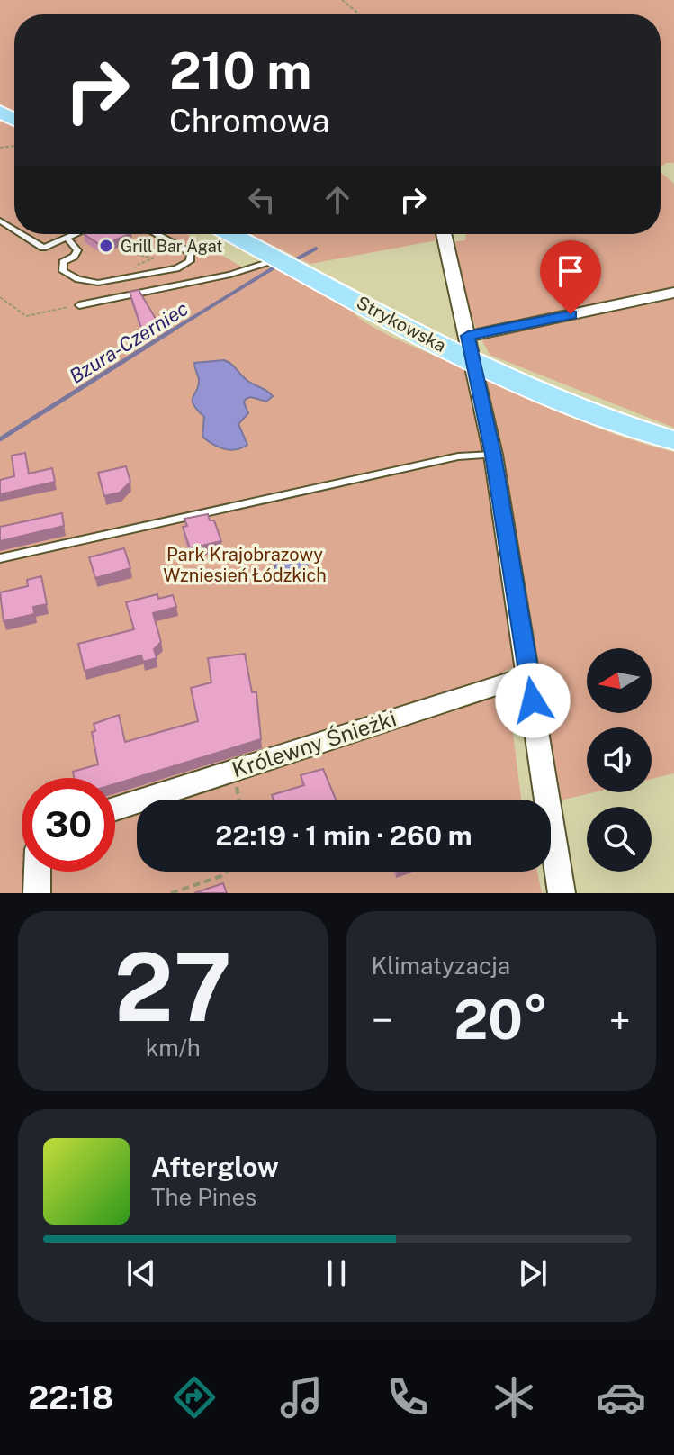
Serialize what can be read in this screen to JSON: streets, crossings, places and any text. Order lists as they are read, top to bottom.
{
  "streets": {
    "main road": ["Strykowska"],
    "street": ["Królewny Śnieżki"]
  },
  "water": ["Bzura-Czerniec"],
  "parks": ["Park Krajobrazowy Wzniesień Łódzkich"],
  "places": ["Grill Bar Agat"],
  "north": "left",
  "page": {
    "turn": ["210 m", "Chromowa"],
    "limit": "30",
    "trip": "22:19 · 1 min · 260 m",
    "tile": [
      ["27", "km/h"],
      "Klimatyzacja"
    ],
    "heat": ["−", "20°", "+"],
    "song": ["Afterglow", "The Pines"],
    "tabs": "22:18"
  }
}
